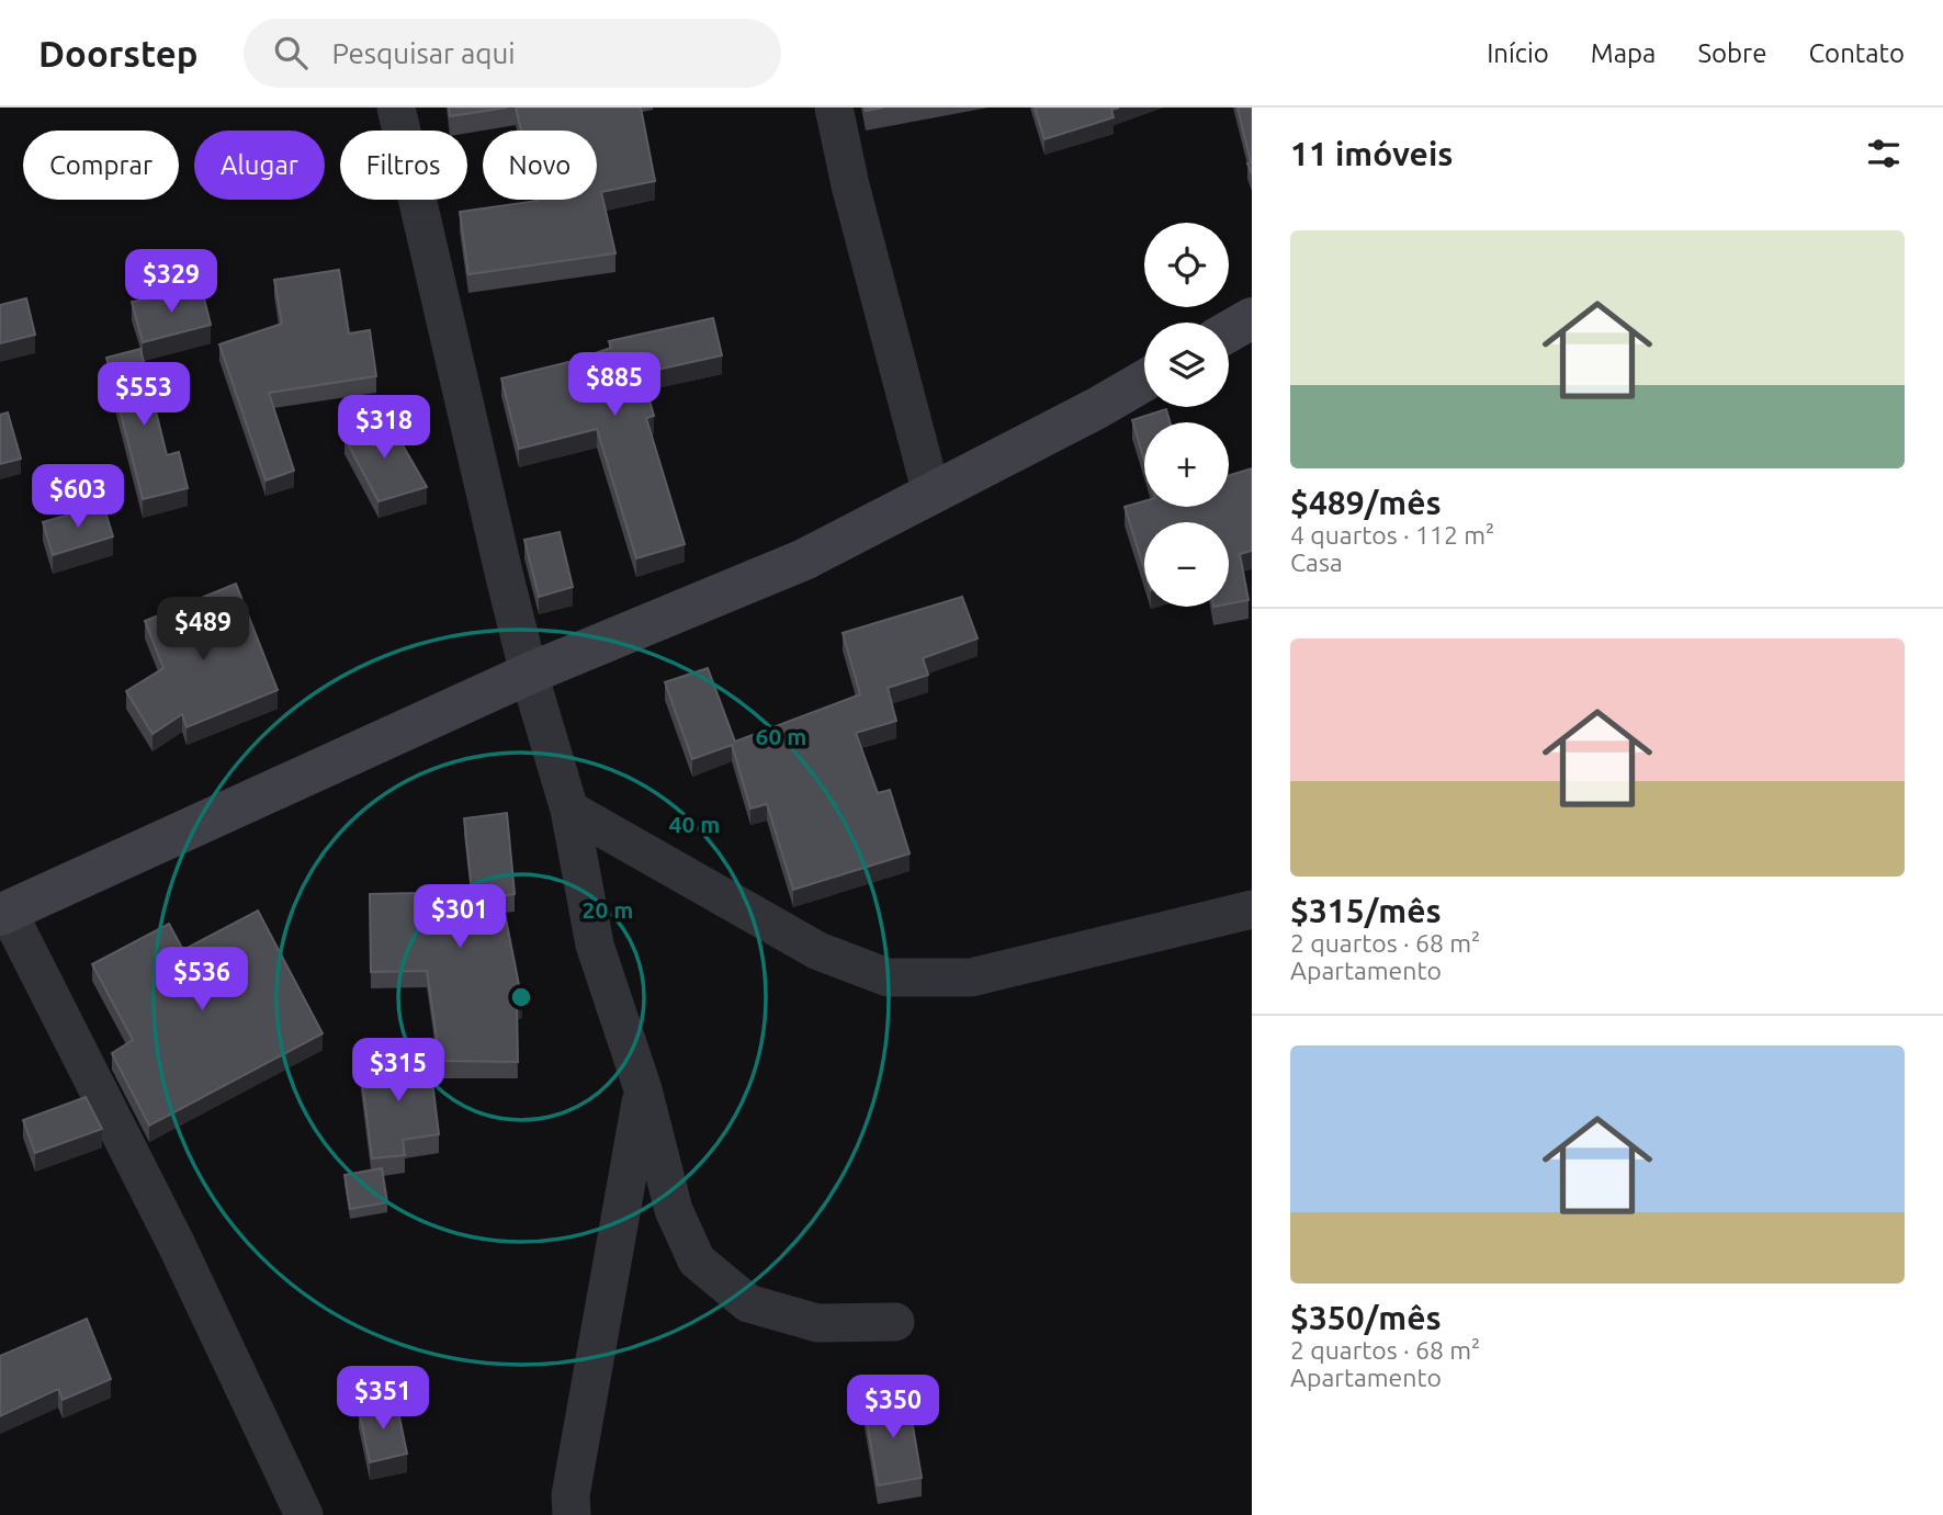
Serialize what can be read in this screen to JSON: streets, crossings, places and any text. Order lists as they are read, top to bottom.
{
  "page": {
    "header": "Doorstep",
    "search": "Pesquisar aqui",
    "nav": [
      "Início",
      "Mapa",
      "Sobre",
      "Contato"
    ],
    "heading": "11 imóveis",
    "chip": [
      "Comprar",
      "Alugar",
      "Filtros",
      "Novo"
    ],
    "list": [
      {
        "name": "$489/mês",
        "note": "4 quartos · 112 m² · Casa"
      },
      {
        "name": "$315/mês",
        "note": "2 quartos · 68 m² · Apartamento"
      },
      {
        "name": "$350/mês",
        "note": "2 quartos · 68 m² · Apartamento"
      }
    ],
    "map_buttons": ["+", "−"],
    "price": [
      "$329",
      "$885",
      "$553",
      "$318",
      "$603",
      "$489",
      "$301",
      "$536",
      "$315",
      "$351",
      "$350"
    ]
  },
  "rings": ["60 m", "40 m", "20 m"]
}
